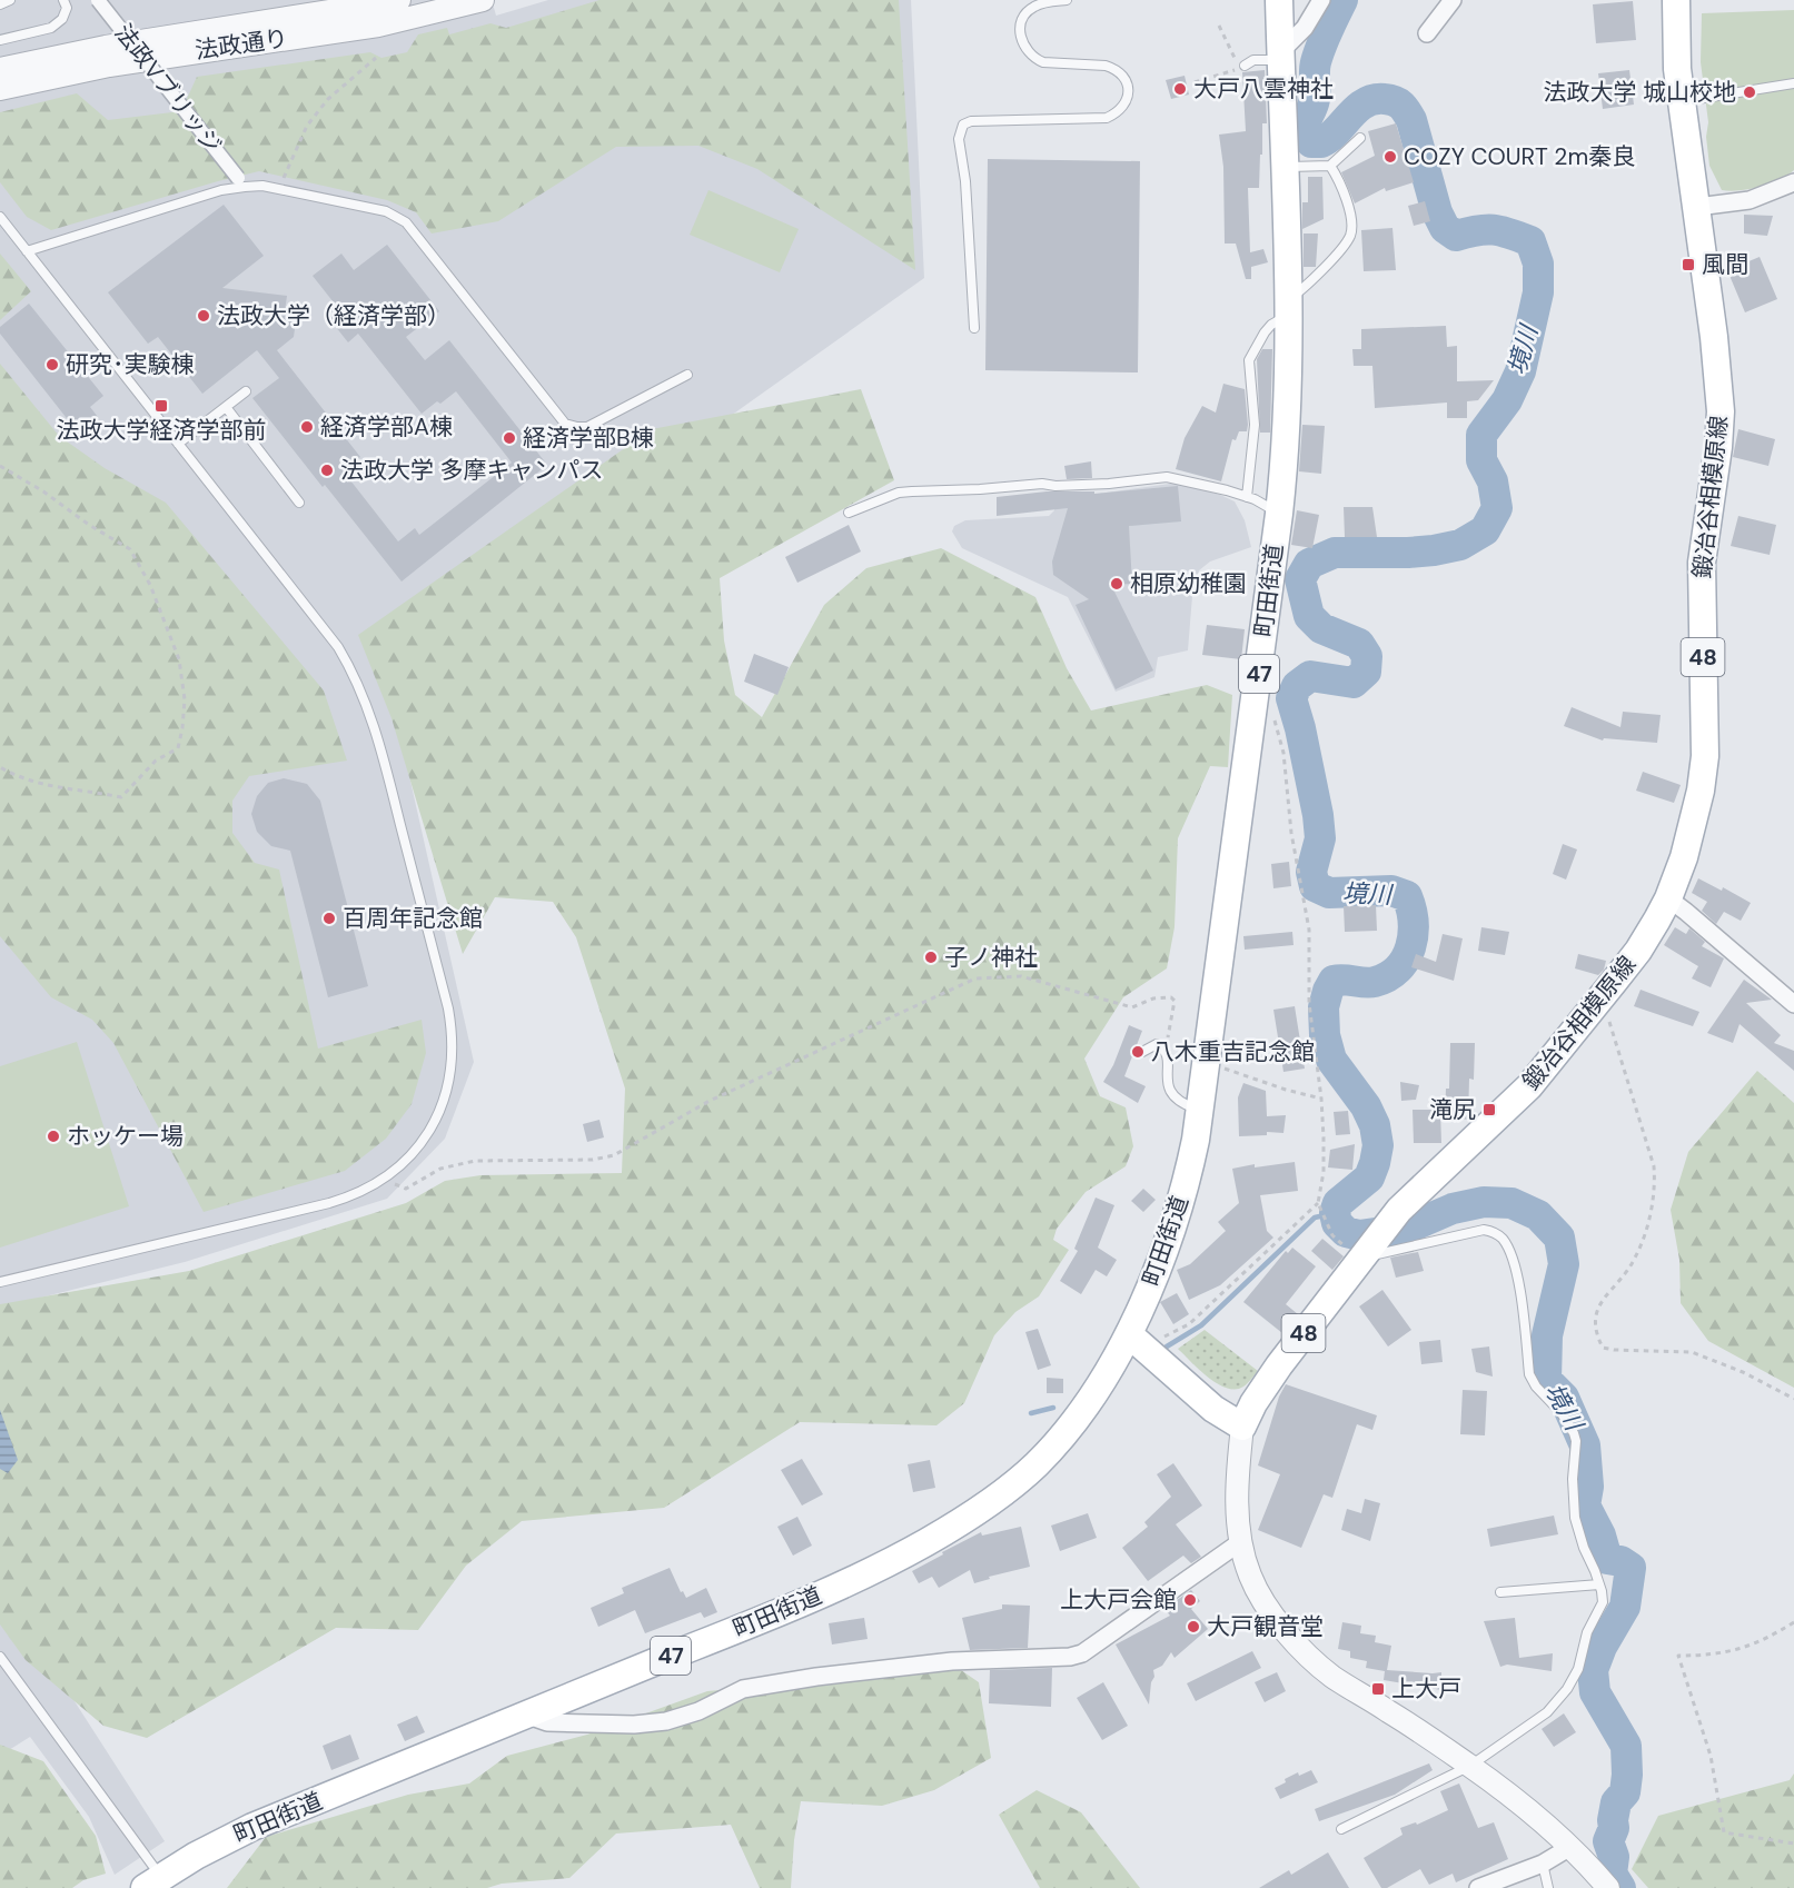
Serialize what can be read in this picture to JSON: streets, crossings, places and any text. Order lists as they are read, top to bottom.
{
  "streets": {
    "main road": [
      "鍛冶谷相模原線",
      "町田街道",
      "48",
      "47"
    ],
    "street": ["法政通り", "法政Vブリッジ"]
  },
  "crossings": [
    ["鍛冶谷相模原線", "48"]
  ],
  "water": ["境川"],
  "places": {
    "other": [
      "大戸八雲神社",
      "法政大学 城山校地",
      "COZY COURT 2m秦良",
      "法政大学（経済学部）",
      "研究･実験棟",
      "経済学部A棟",
      "経済学部B棟",
      "法政大学 多摩キャンパス",
      "相原幼稚園",
      "百周年記念館",
      "子ノ神社",
      "八木重吉記念館",
      "ホッケー場",
      "上大戸会館",
      "大戸観音堂"
    ],
    "transit": [
      "風間",
      "法政大学経済学部前",
      "滝尻",
      "上大戸"
    ]
  }
}
